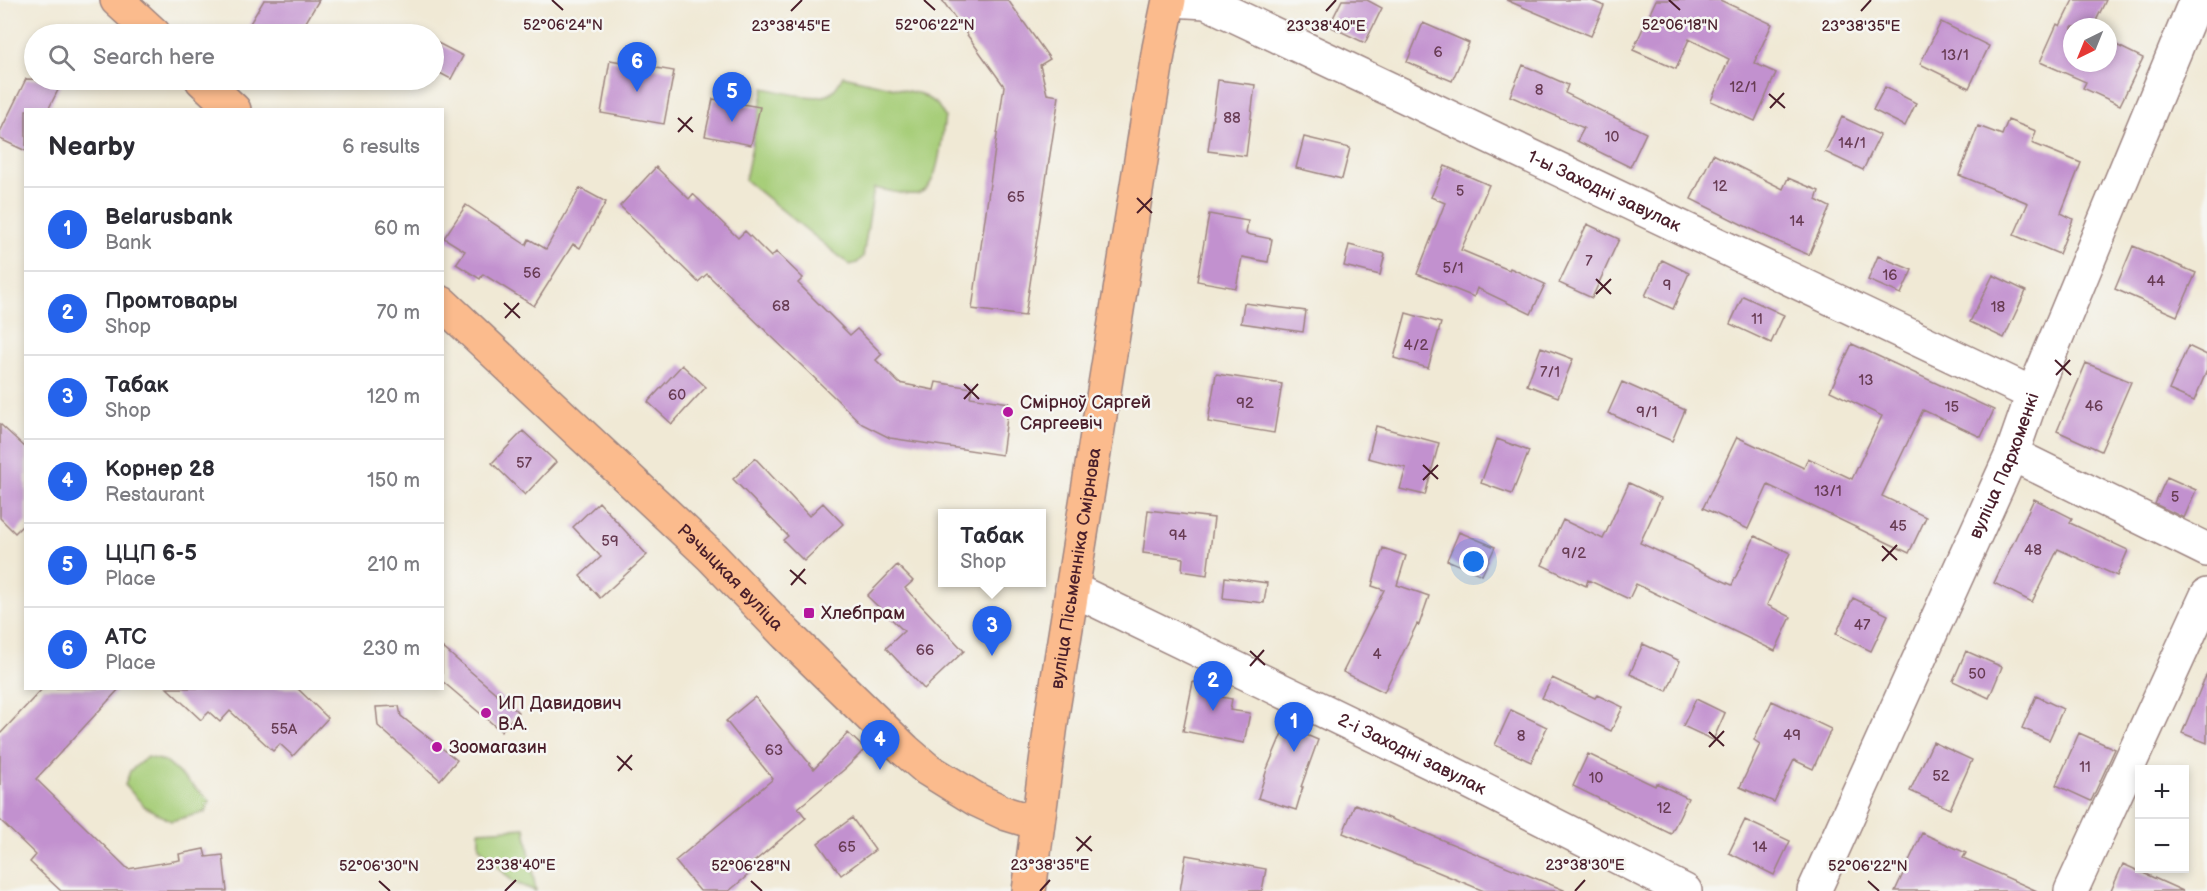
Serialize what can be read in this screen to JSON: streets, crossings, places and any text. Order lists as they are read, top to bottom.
{
  "streets": {
    "main road": ["вуліца Пісьменніка Смірнова", "Рэчыцкая вуліца"],
    "street": ["1-ы Заходні завулак", "вуліца Пархоменкі", "2-і Заходні завулак"]
  },
  "crossings": [
    ["1-ы Заходні завулак", "вуліца Пархоменкі"],
    ["1-ы Заходні завулак", "вуліца Пісьменніка Смірнова"],
    ["вуліца Пісьменніка Смірнова", "Рэчыцкая вуліца"],
    ["вуліца Пісьменніка Смірнова", "2-і Заходні завулак"]
  ],
  "places": {
    "other": ["Смірноў Сяргей Сяргеевіч", "ИП Давидович В.А.", "Зоомагазин"],
    "transit": ["Хлебпрам"]
  },
  "house_numbers": [
    "6",
    "13/1",
    "12/1",
    "8",
    "88",
    "10",
    "14/1",
    "12",
    "5",
    "65",
    "14",
    "7",
    "5/1",
    "56",
    "16",
    "44",
    "9",
    "68",
    "18",
    "11",
    "4/2",
    "7/1",
    "13",
    "60",
    "92",
    "46",
    "15",
    "9/1",
    "57",
    "13/1",
    "5",
    "45",
    "94",
    "59",
    "48",
    "9/2",
    "47",
    "66",
    "4",
    "50",
    "55А",
    "49",
    "8",
    "63",
    "11",
    "52",
    "10",
    "12",
    "65",
    "14"
  ],
  "north": "bottom left",
  "page": {
    "search": "Search here",
    "pins": [
      "6",
      "5",
      "3",
      "2",
      "1",
      "4"
    ],
    "heading": ["Nearby", "6 results"],
    "list": [
      {
        "mark": "1",
        "name": "Belarusbank",
        "note": "Bank",
        "value": "60 m"
      },
      {
        "mark": "2",
        "name": "Промтовары",
        "note": "Shop",
        "value": "70 m"
      },
      {
        "mark": "3",
        "name": "Табак",
        "note": "Shop",
        "value": "120 m"
      },
      {
        "mark": "4",
        "name": "Корнер 28",
        "note": "Restaurant",
        "value": "150 m"
      },
      {
        "mark": "5",
        "name": "ЦЦП 6-5",
        "note": "Place",
        "value": "210 m"
      },
      {
        "mark": "6",
        "name": "АТС",
        "note": "Place",
        "value": "230 m"
      }
    ],
    "popup": ["Табак", "Shop"],
    "map_buttons": ["+", "−"]
  },
  "coordinates": [
    "52°06'24\"N",
    "52°06'22\"N",
    "52°06'18\"N",
    "23°38'45\"E",
    "23°38'40\"E",
    "23°38'35\"E",
    "23°38'30\"E",
    "52°06'30\"N",
    "52°06'28\"N"
  ]
}
